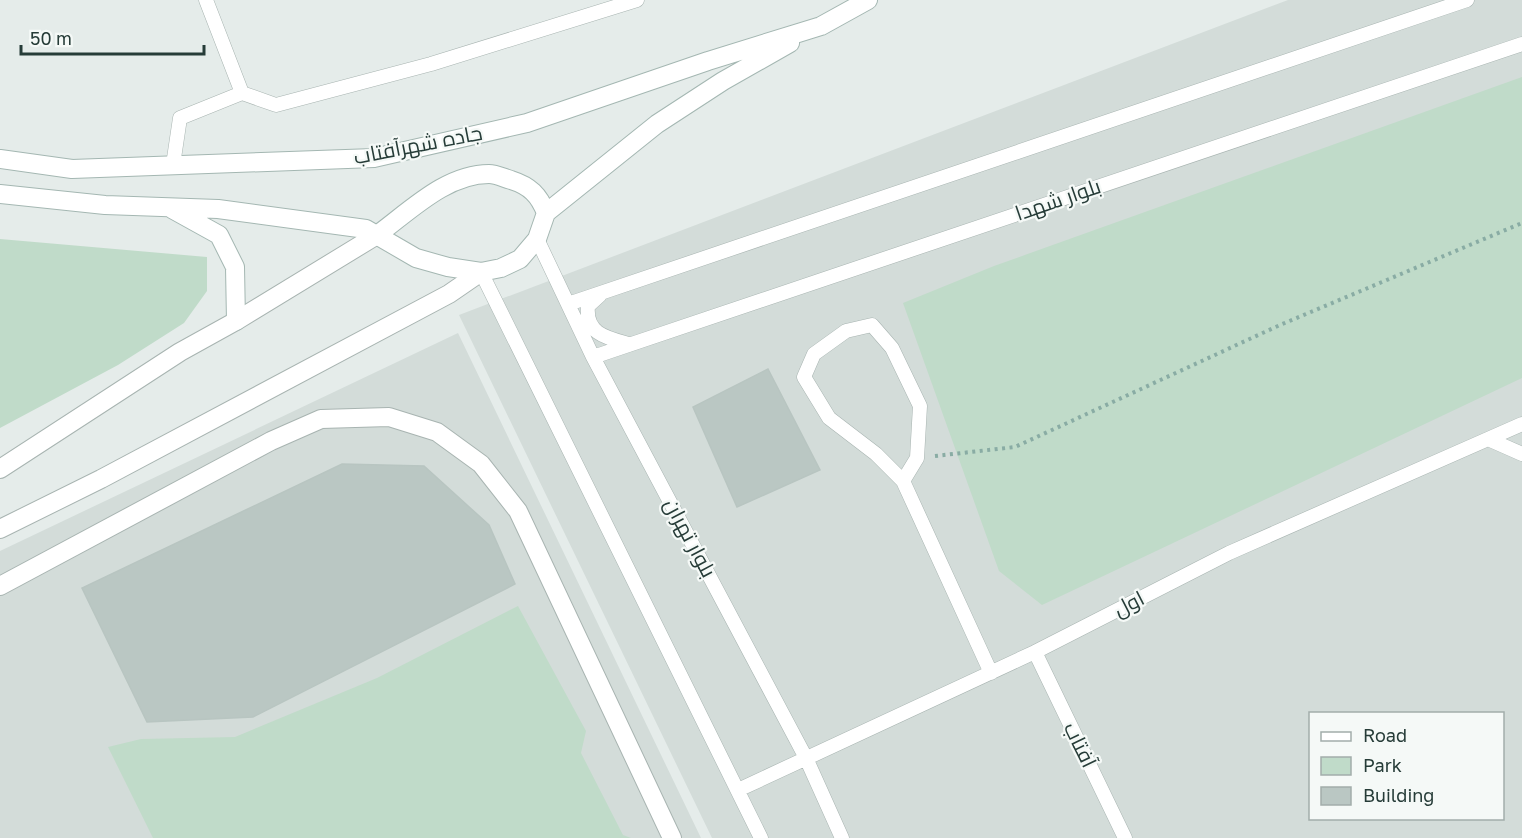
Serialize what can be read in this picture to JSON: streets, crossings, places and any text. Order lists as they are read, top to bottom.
{
  "streets": {
    "main road": ["جاده شهرآفتاب"],
    "lane": [
      "بلوار شهدا",
      "بلوار تهران",
      "اول",
      "آفتاب"
    ]
  },
  "crossings": [
    ["بلوار شهدا", "بلوار تهران"],
    ["بلوار تهران", "اول"],
    ["اول", "آفتاب"]
  ],
  "legend": ["Road", "Park", "Building"],
  "scale_bar": "50 m"
}
